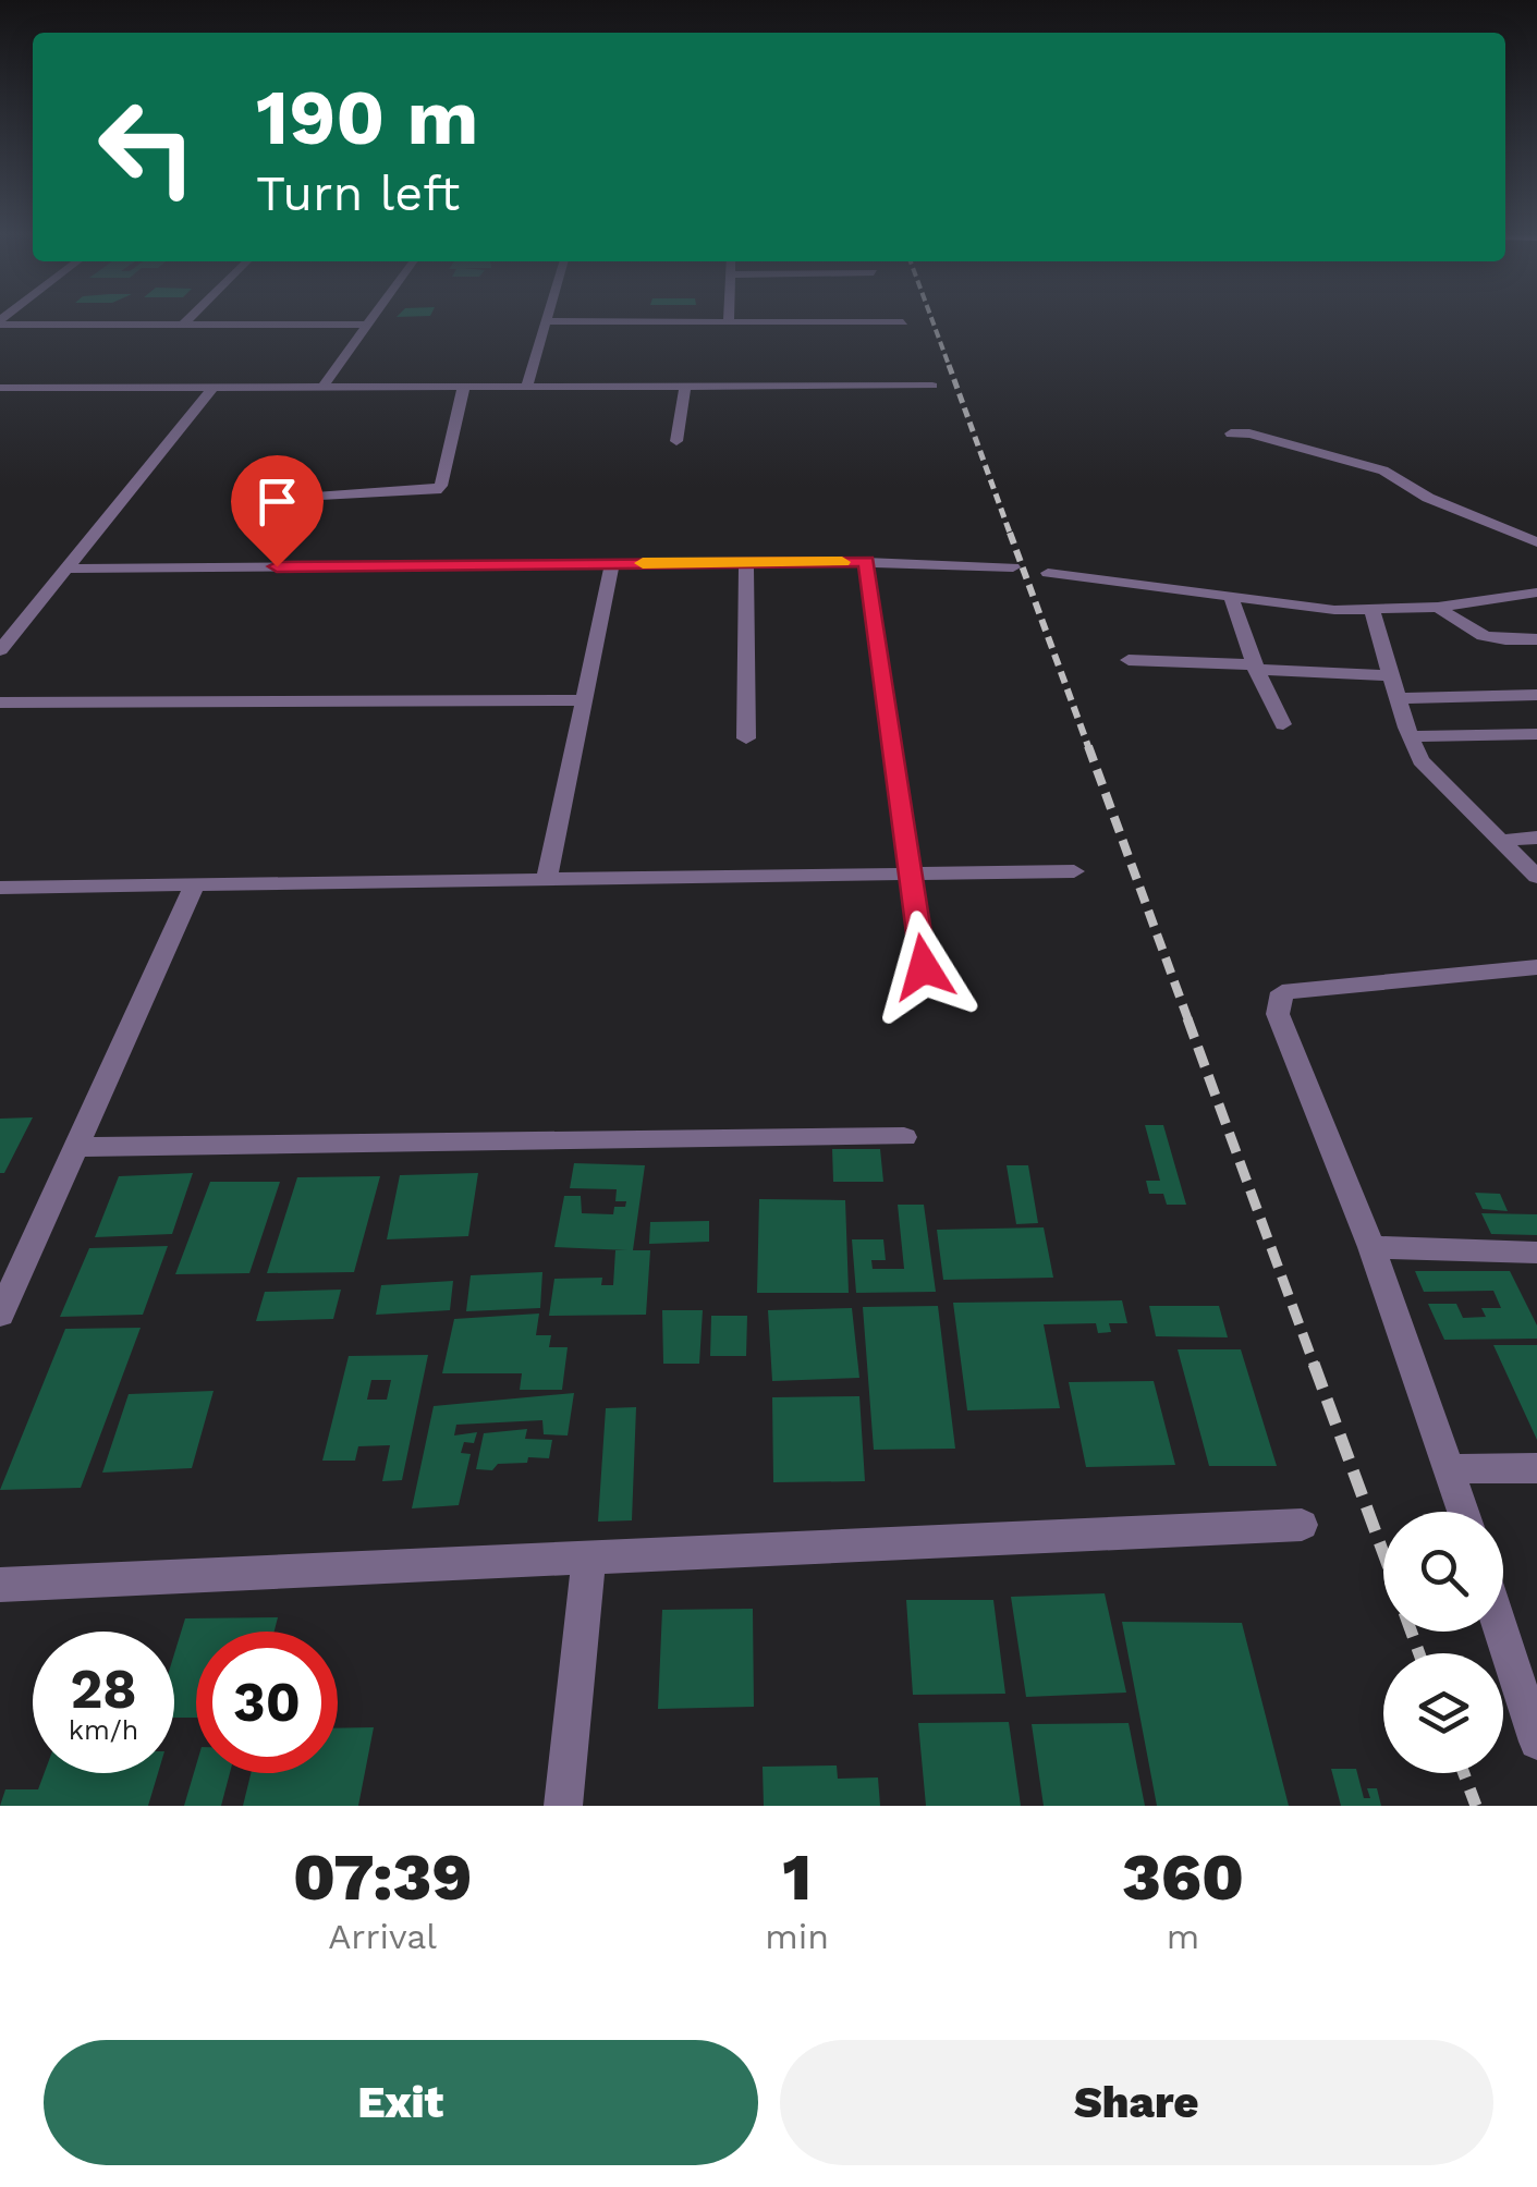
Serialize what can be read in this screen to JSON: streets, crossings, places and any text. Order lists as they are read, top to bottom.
{
  "page": {
    "turn": ["190 m", "Turn left"],
    "speed": "28 km/h",
    "limit": "30",
    "eta": [
      "07:39",
      "Arrival",
      "1",
      "min",
      "360",
      "m"
    ],
    "buttons": ["Exit", "Share"]
  }
}
